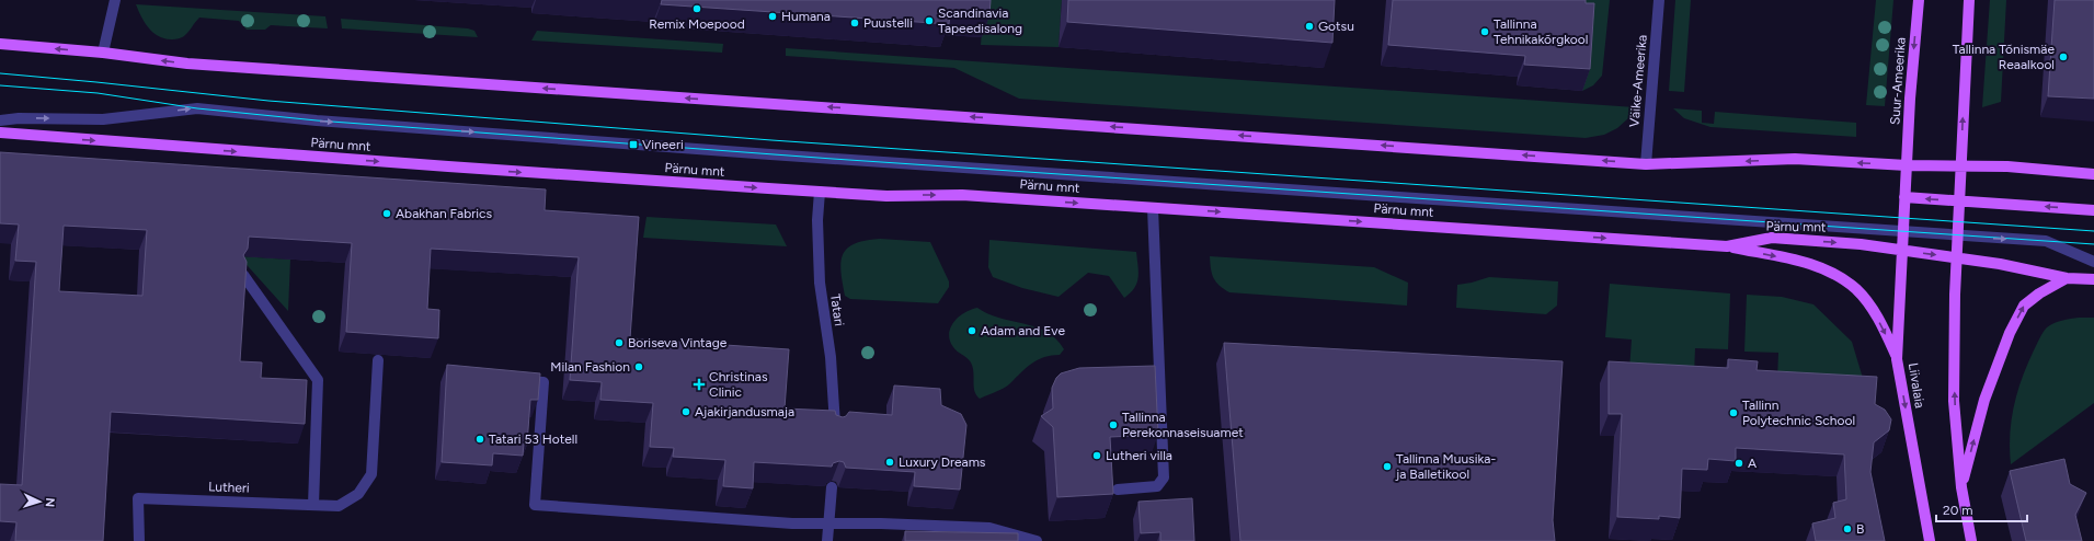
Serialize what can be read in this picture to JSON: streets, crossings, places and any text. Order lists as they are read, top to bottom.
{
  "streets": {
    "main road": ["Suur-Ameerika", "Pärnu mnt", "Liivalaia"],
    "street": ["Väike-Ameerika", "Tatari", "Lutheri"]
  },
  "crossings": [
    ["Suur-Ameerika", "Liivalaia"],
    ["Pärnu mnt", "Tatari"],
    ["Pärnu mnt", "Liivalaia"]
  ],
  "places": {
    "other": [
      "Remix Moepood",
      "Humana",
      "Scandinavia Tapeedisalong",
      "Puustelli",
      "Gotsu",
      "Tallinna Tehnikakõrgkool",
      "Tallinna Tõnismäe Reaalkool",
      "Abakhan Fabrics",
      "Adam and Eve",
      "Boriseva Vintage",
      "Milan Fashion",
      "Ajakirjandusmaja",
      "Tallinn Polytechnic School",
      "Tallinna Perekonnaseisuamet",
      "Tatari 53 Hotell",
      "Lutheri villa",
      "Luxury Dreams",
      "A",
      "Tallinna Muusika- ja Balletikool",
      "B"
    ],
    "transit": ["Vineeri"],
    "health": ["Christinas Clinic"]
  },
  "scale_bar": "20 m",
  "north": "right"
}
